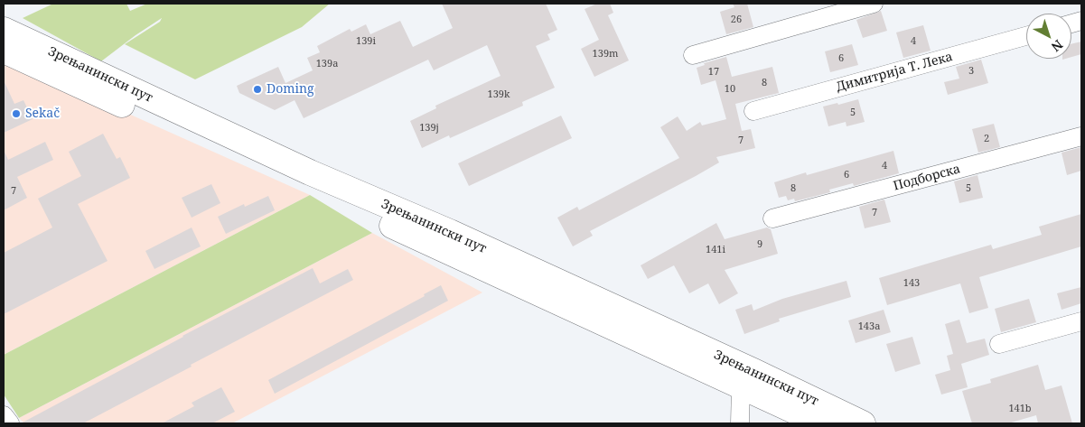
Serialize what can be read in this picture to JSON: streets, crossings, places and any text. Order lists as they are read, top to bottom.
{
  "streets": {
    "main road": ["Зрењанински пут"],
    "street": ["Димитрија Т. Лека", "Подборска"]
  },
  "places": ["Doming", "Sekač"],
  "house_numbers": [
    "26",
    "139i",
    "4",
    "139m",
    "6",
    "139a",
    "3",
    "17",
    "8",
    "10",
    "139k",
    "5",
    "139j",
    "2",
    "7",
    "4",
    "6",
    "8",
    "5",
    "7",
    "7",
    "9",
    "141i",
    "143",
    "143a",
    "141b"
  ],
  "north": "bottom right"
}
